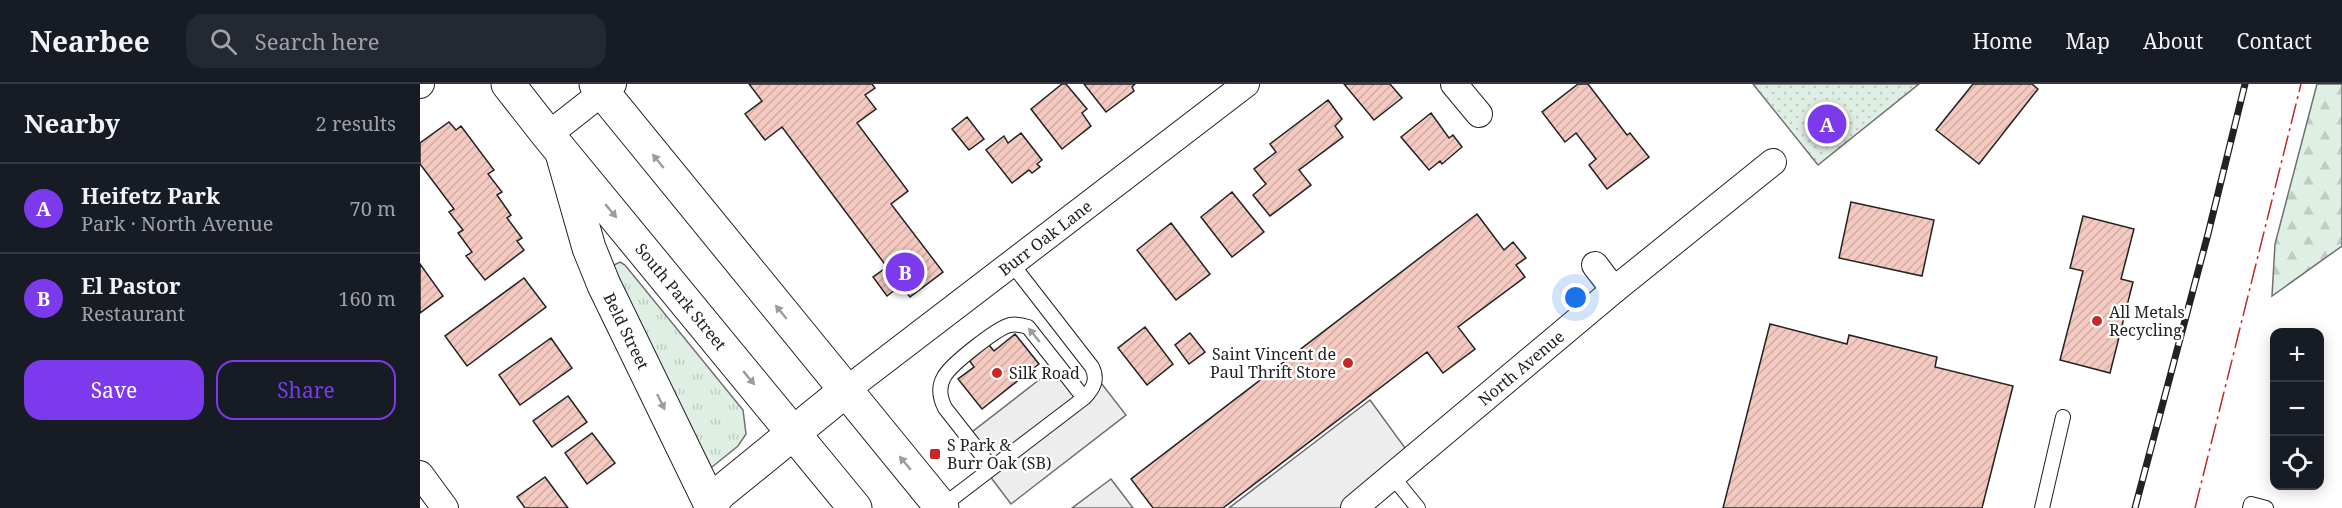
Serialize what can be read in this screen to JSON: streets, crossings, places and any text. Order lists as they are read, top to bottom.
{
  "streets": {
    "main road": ["South Park Street", "Beld Street"],
    "street": ["Burr Oak Lane", "North Avenue"]
  },
  "crossings": [
    ["Burr Oak Lane", "Beld Street"],
    ["South Park Street", "Beld Street"]
  ],
  "places": {
    "other": ["All Metals Recycling", "Saint Vincent de Paul Thrift Store", "Silk Road"],
    "transit": ["S Park & Burr Oak (SB)"]
  },
  "page": {
    "header": "Nearbee",
    "search": "Search here",
    "nav": [
      "Home",
      "Map",
      "About",
      "Contact"
    ],
    "heading": ["Nearby", "2 results"],
    "pins": ["A", "B"],
    "list": [
      {
        "mark": "A",
        "name": "Heifetz Park",
        "note": "Park · North Avenue",
        "value": "70 m"
      },
      {
        "mark": "B",
        "name": "El Pastor",
        "note": "Restaurant",
        "value": "160 m"
      }
    ],
    "map_buttons": ["+", "−"],
    "buttons": ["Save", "Share"]
  }
}
